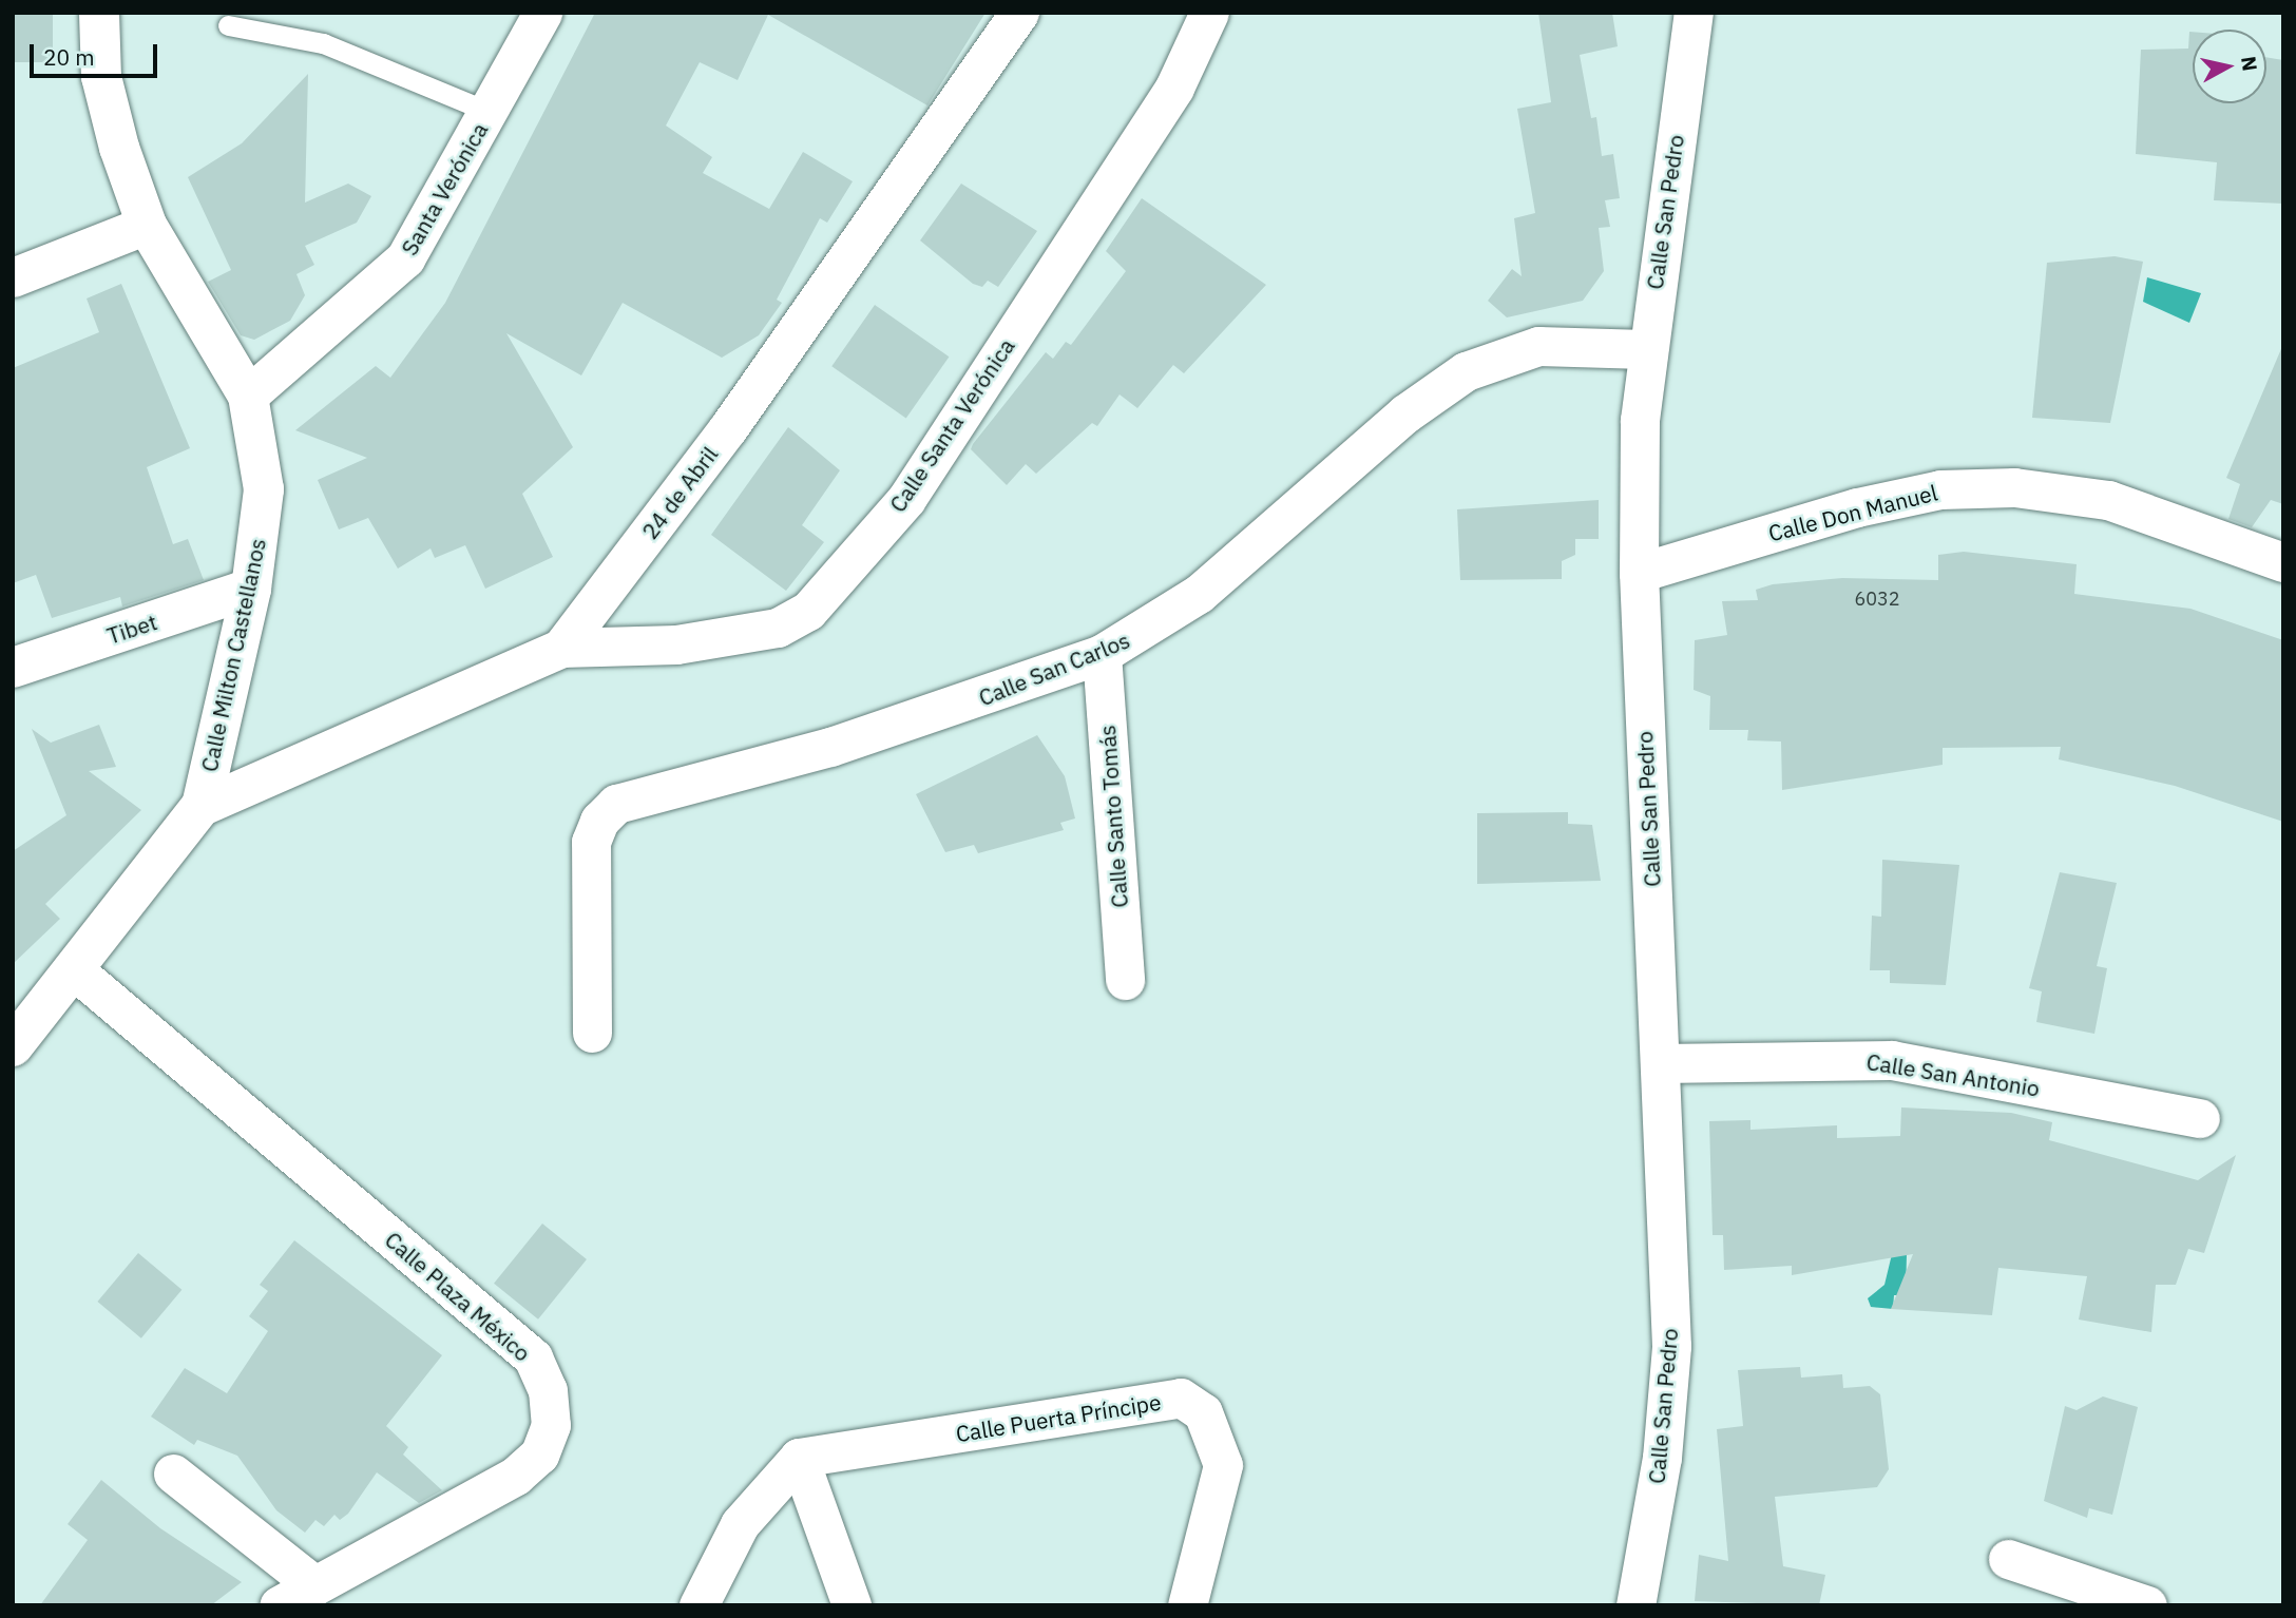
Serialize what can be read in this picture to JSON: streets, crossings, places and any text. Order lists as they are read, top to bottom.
{
  "streets": {
    "street": [
      "Santa Verónica",
      "Calle San Pedro",
      "Calle Santa Verónica",
      "24 de Abril",
      "Calle Don Manuel",
      "Tibet",
      "Calle Milton Castellanos",
      "Calle San Carlos",
      "Calle Santo Tomás",
      "Calle San Antonio",
      "Calle Plaza México",
      "Calle Puerta Príncipe"
    ]
  },
  "crossings": [
    ["Santa Verónica", "Calle Milton Castellanos"],
    ["Calle San Pedro", "Calle Don Manuel"],
    ["Calle San Pedro", "Calle San Carlos"],
    ["Calle San Pedro", "Calle San Antonio"],
    ["Calle Santa Verónica", "24 de Abril"],
    ["24 de Abril", "Calle Milton Castellanos"],
    ["Tibet", "Calle Milton Castellanos"],
    ["Calle Milton Castellanos", "Calle Plaza México"],
    ["Calle San Carlos", "Calle Santo Tomás"]
  ],
  "house_numbers": ["6032"],
  "scale_bar": "20 m",
  "north": "right"
}
